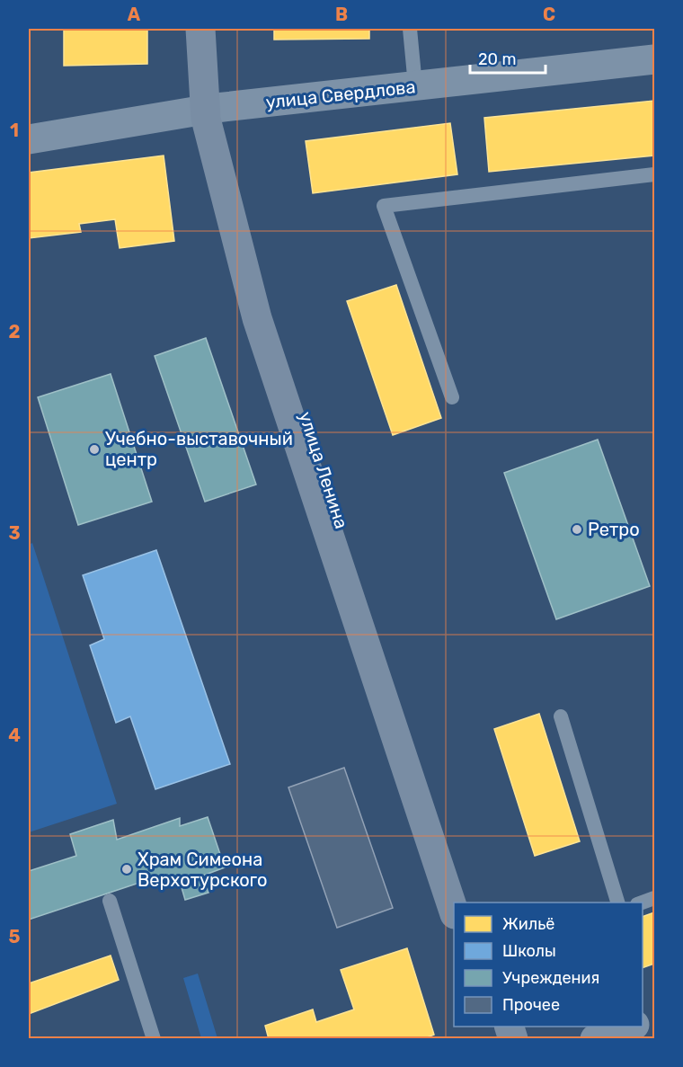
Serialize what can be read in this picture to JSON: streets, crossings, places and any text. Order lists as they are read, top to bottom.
{
  "streets": {
    "main road": ["улица Ленина"],
    "street": ["улица Свердлова"]
  },
  "crossings": [
    ["улица Свердлова", "улица Ленина"]
  ],
  "places": ["Учебно-выставочный центр", "Ретро", "Храм Симеона Верхотурского"],
  "legend": [
    "Жильё",
    "Школы",
    "Учреждения",
    "Прочее"
  ],
  "scale_bar": "20 m",
  "grid": {
    "columns": ["A", "B", "C"],
    "rows": [
      "1",
      "2",
      "3",
      "4",
      "5"
    ]
  }
}
